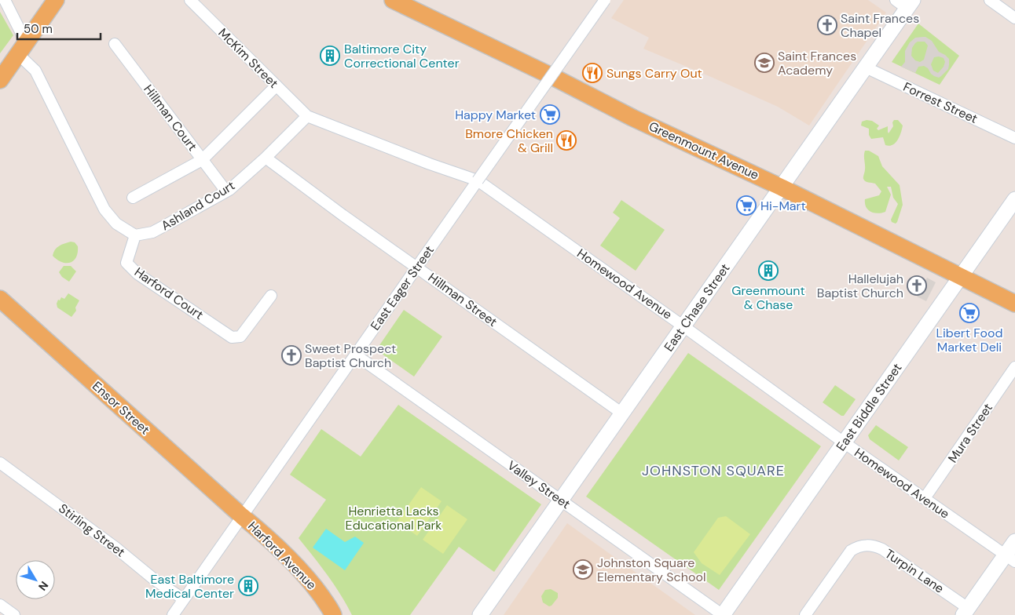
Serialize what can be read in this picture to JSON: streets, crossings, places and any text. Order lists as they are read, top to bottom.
{
  "streets": {
    "main road": ["Greenmount Avenue", "Ensor Street", "Harford Avenue"],
    "street": [
      "McKim Street",
      "Forrest Street",
      "Hillman Court",
      "Ashland Court",
      "Homewood Avenue",
      "East Eager Street",
      "Harford Court",
      "Hillman Street",
      "East Chase Street",
      "East Biddle Street",
      "Mura Street",
      "Valley Street",
      "Stirling Street",
      "Turpin Lane"
    ]
  },
  "crossings": [
    ["McKim Street", "Ashland Court"],
    ["McKim Street", "Homewood Avenue"],
    ["Forrest Street", "East Chase Street"],
    ["Hillman Court", "Ashland Court"],
    ["Greenmount Avenue", "East Eager Street"],
    ["Greenmount Avenue", "East Chase Street"],
    ["Greenmount Avenue", "East Biddle Street"],
    ["Ashland Court", "Homewood Avenue"],
    ["Ashland Court", "Harford Court"],
    ["Ashland Court", "Hillman Street"],
    ["Homewood Avenue", "East Eager Street"],
    ["Homewood Avenue", "East Chase Street"],
    ["Homewood Avenue", "East Biddle Street"],
    ["Homewood Avenue", "Mura Street"],
    ["East Eager Street", "Hillman Street"],
    ["East Eager Street", "Ensor Street"],
    ["East Eager Street", "Valley Street"],
    ["East Eager Street", "Stirling Street"],
    ["East Eager Street", "Harford Avenue"],
    ["Hillman Street", "East Chase Street"],
    ["East Chase Street", "Valley Street"],
    ["East Biddle Street", "Valley Street"],
    ["Ensor Street", "Harford Avenue"]
  ],
  "districts": ["JOHNSTON SQUARE"],
  "parks": ["Henrietta Lacks Educational Park"],
  "places": {
    "church": ["Saint Frances Chapel", "Hallelujah Baptist Church", "Sweet Prospect Baptist Church"],
    "building": ["Baltimore City Correctional Center", "Greenmount & Chase", "East Baltimore Medical Center"],
    "school or university": ["Saint Frances Academy", "Johnston Square Elementary School"],
    "restaurant": ["Sungs Carry Out", "Bmore Chicken & Grill"],
    "supermarket": ["Happy Market", "Hi-Mart", "Libert Food Market Deli"]
  },
  "scale_bar": "50 m",
  "north": "bottom right"
}
